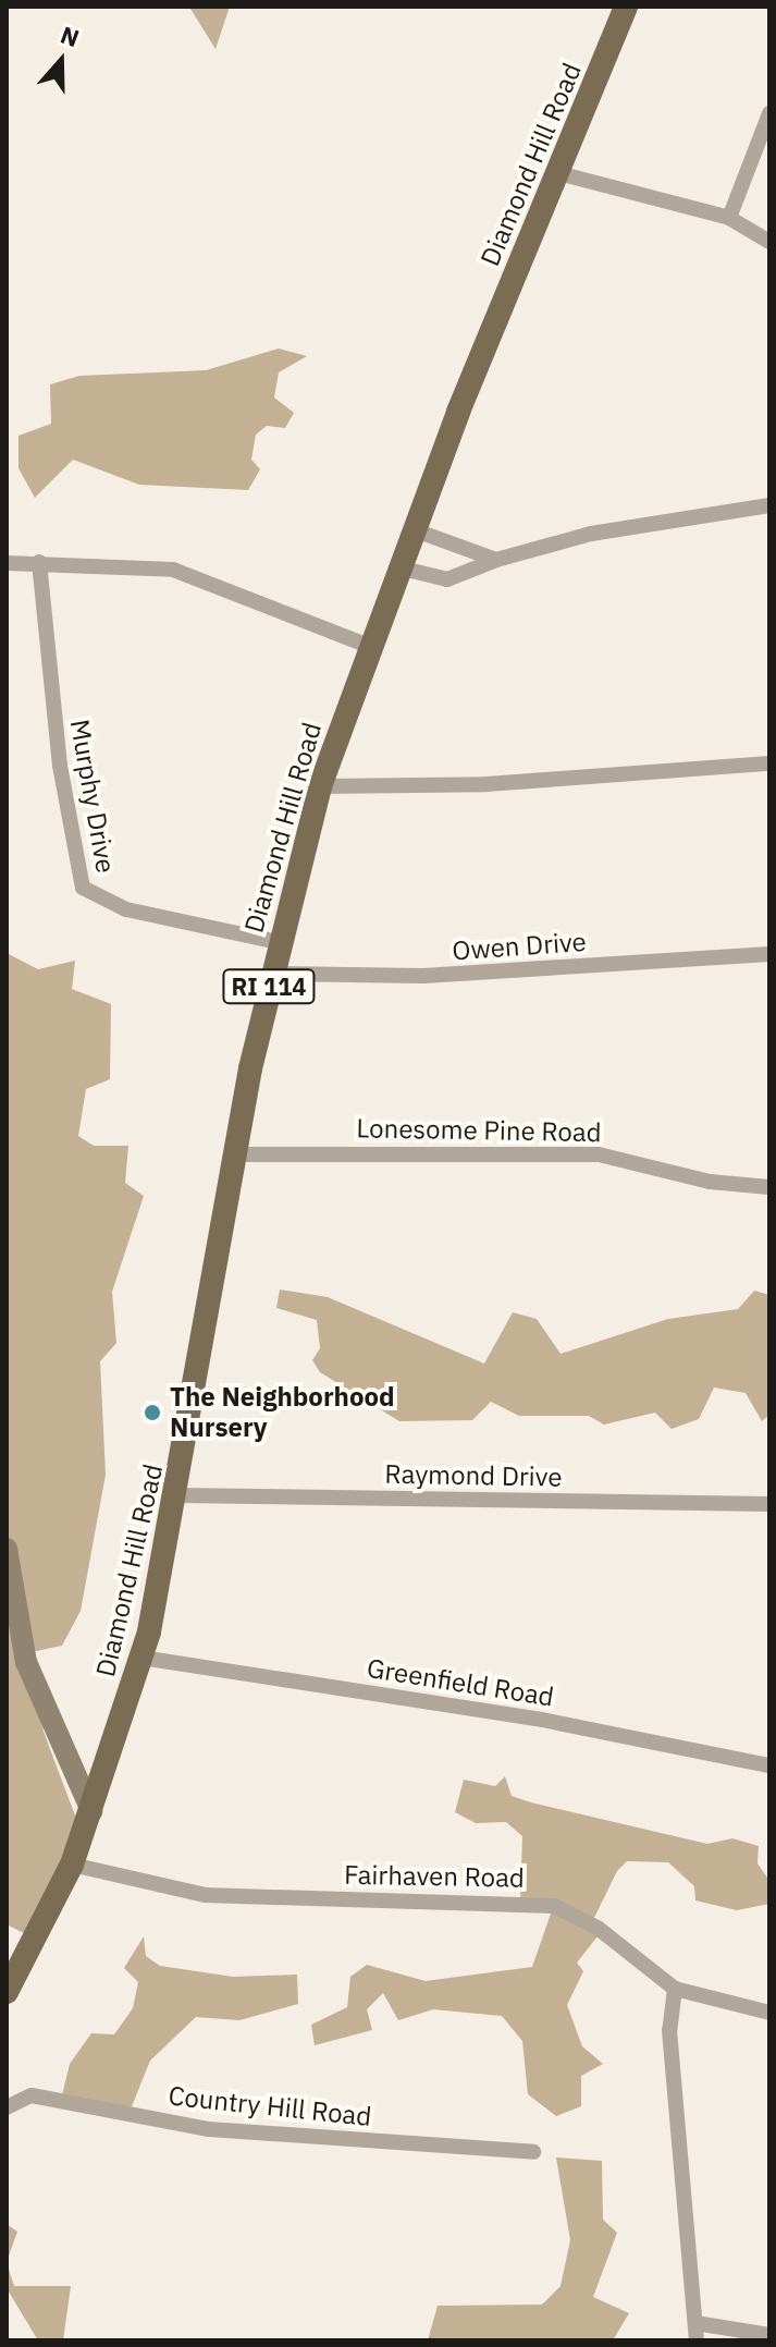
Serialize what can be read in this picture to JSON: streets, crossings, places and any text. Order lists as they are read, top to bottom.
{
  "streets": {
    "main road": ["Diamond Hill Road", "RI 114"],
    "street": [
      "Murphy Drive",
      "Owen Drive",
      "Lonesome Pine Road",
      "Raymond Drive",
      "Greenfield Road",
      "Fairhaven Road",
      "Country Hill Road"
    ]
  },
  "crossings": [
    ["Diamond Hill Road", "Murphy Drive"],
    ["Diamond Hill Road", "Owen Drive"],
    ["Diamond Hill Road", "Lonesome Pine Road"],
    ["Diamond Hill Road", "Raymond Drive"],
    ["Diamond Hill Road", "Greenfield Road"],
    ["Diamond Hill Road", "Fairhaven Road"]
  ],
  "places": ["The Neighborhood Nursery"],
  "north": "top"
}
